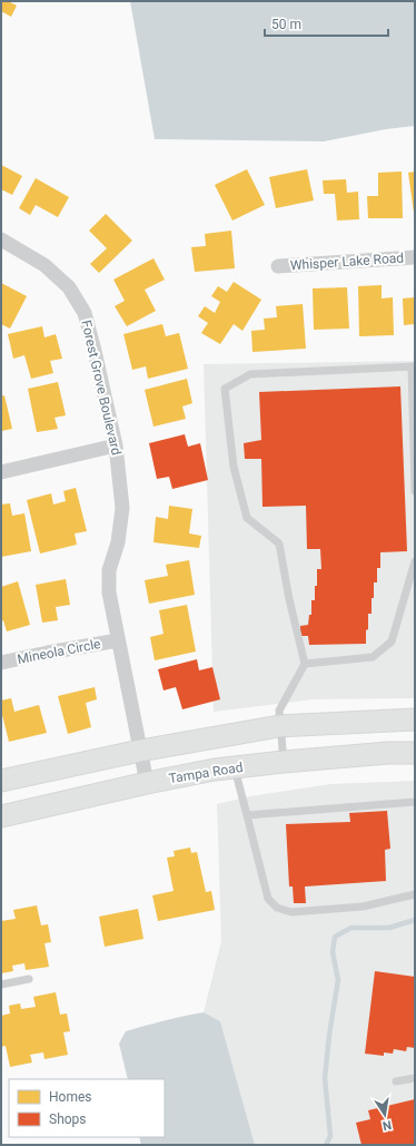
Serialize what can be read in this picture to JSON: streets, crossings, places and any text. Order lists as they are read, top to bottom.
{
  "streets": {
    "main road": ["Tampa Road"],
    "street": ["Whisper Lake Road", "Forest Grove Boulevard", "Mineola Circle"]
  },
  "crossings": [
    ["Forest Grove Boulevard", "Mineola Circle"],
    ["Forest Grove Boulevard", "Tampa Road"]
  ],
  "legend": ["Homes", "Shops"],
  "scale_bar": "50 m",
  "north": "bottom"
}
